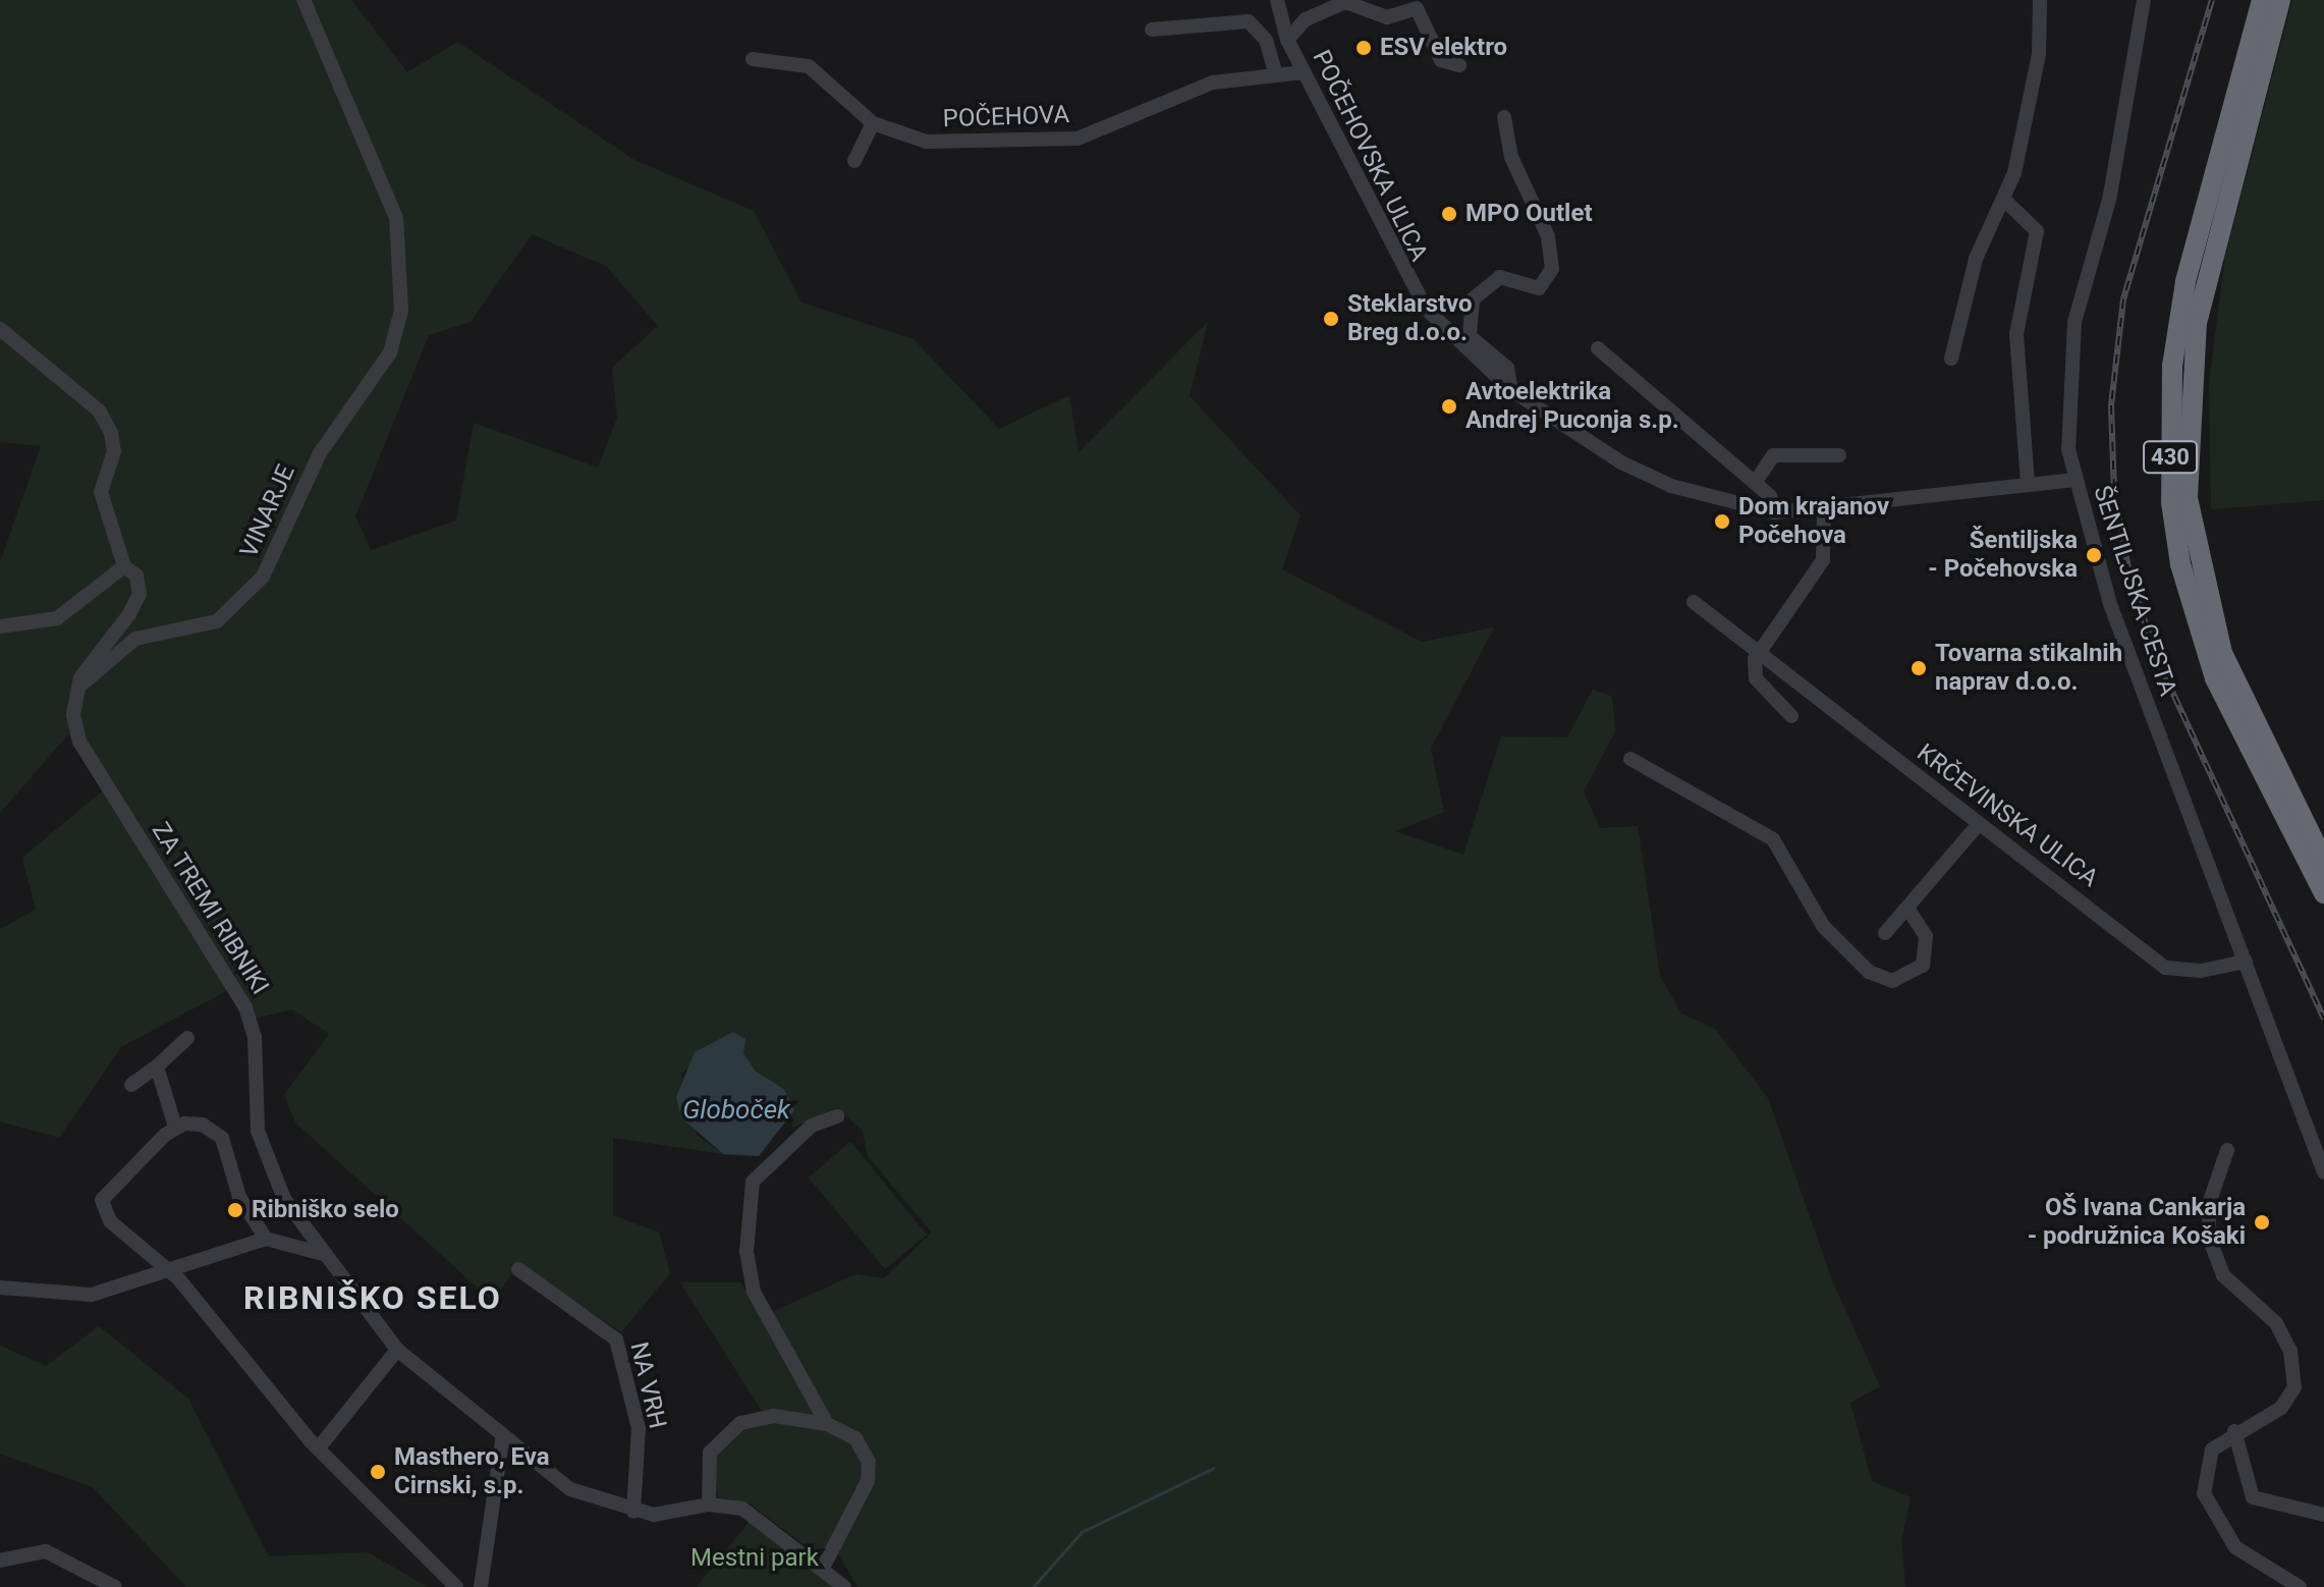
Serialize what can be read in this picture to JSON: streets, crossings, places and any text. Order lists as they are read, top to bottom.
{
  "streets": {
    "highway": ["430"],
    "street": [
      "POČEHOVA",
      "POČEHOVSKA ULICA",
      "VINARJE",
      "ŠENTILJSKA CESTA",
      "KRČEVINSKA ULICA",
      "ZA TREMI RIBNIKI",
      "NA VRH"
    ]
  },
  "crossings": [
    ["POČEHOVA", "POČEHOVSKA ULICA"],
    ["POČEHOVSKA ULICA", "ŠENTILJSKA CESTA"],
    ["VINARJE", "ZA TREMI RIBNIKI"],
    ["ŠENTILJSKA CESTA", "KRČEVINSKA ULICA"],
    ["ZA TREMI RIBNIKI", "NA VRH"]
  ],
  "districts": ["RIBNIŠKO SELO"],
  "water": ["Globoček"],
  "parks": ["Mestni park"],
  "places": [
    "ESV elektro",
    "MPO Outlet",
    "Steklarstvo Breg d.o.o.",
    "Avtoelektrika Andrej Puconja s.p.",
    "Dom krajanov Počehova",
    "Šentiljska - Počehovska",
    "Tovarna stikalnih naprav d.o.o.",
    "Ribniško selo",
    "OŠ Ivana Cankarja - podružnica Košaki",
    "Masthero, Eva Cirnski, s.p."
  ]
}
